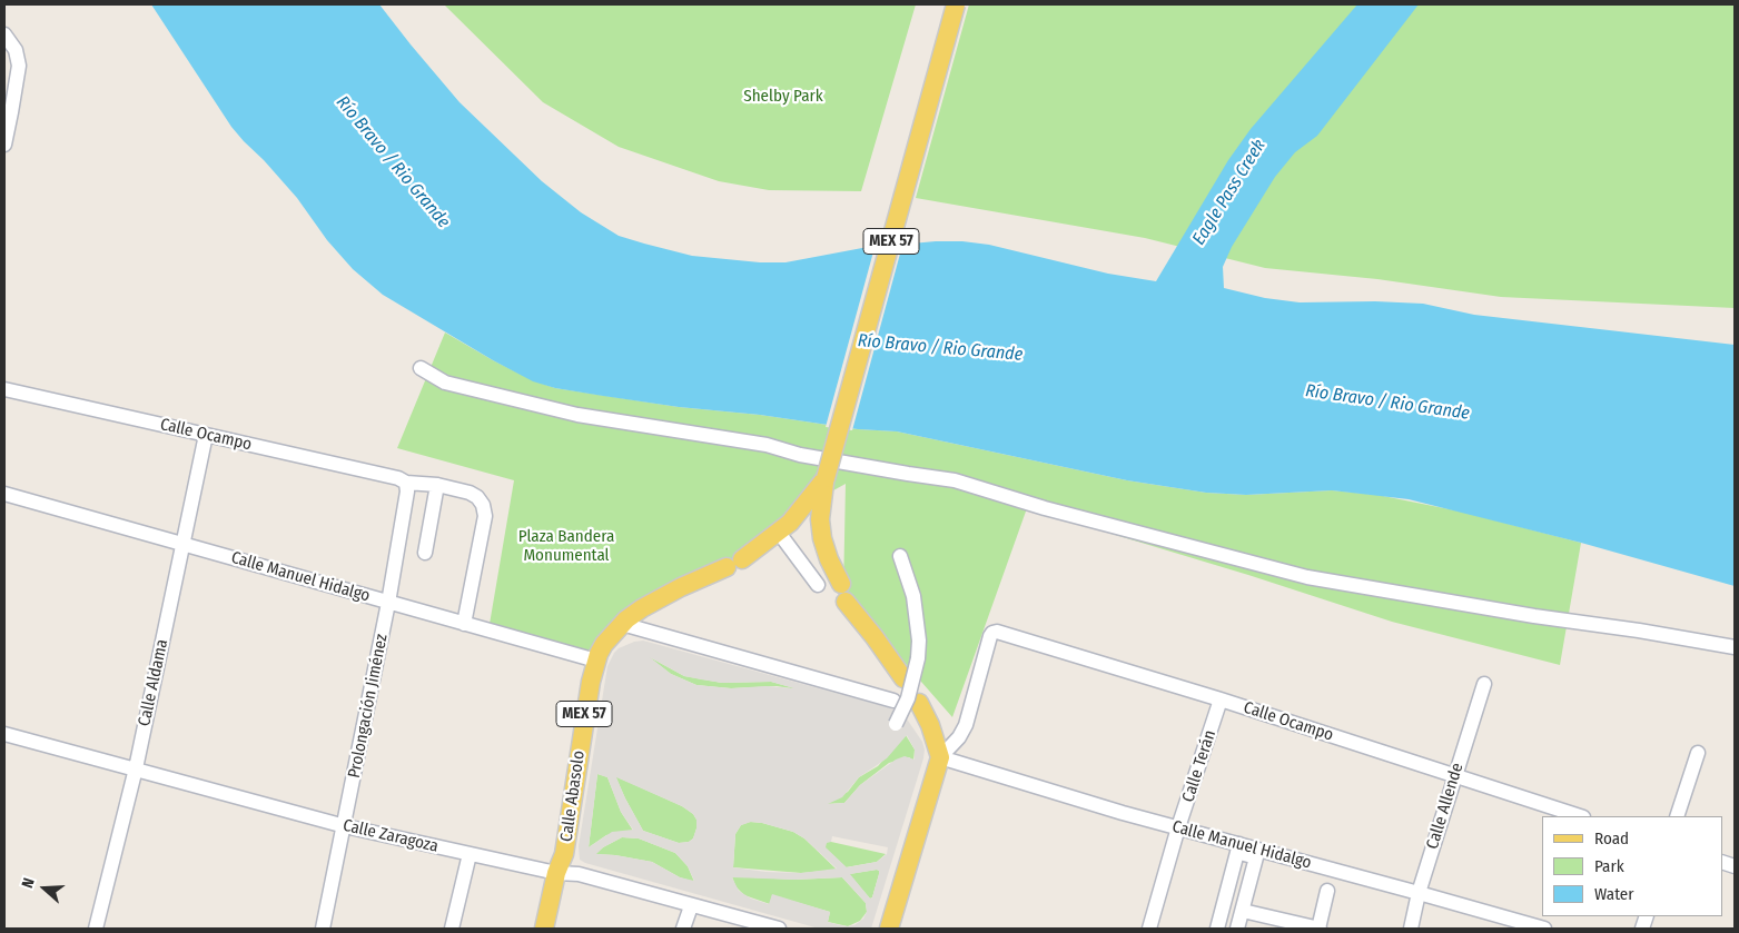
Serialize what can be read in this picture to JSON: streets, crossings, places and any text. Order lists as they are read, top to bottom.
{
  "streets": {
    "main road": ["MEX 57", "Calle Abasolo"],
    "street": [
      "Calle Ocampo",
      "Calle Manuel Hidalgo",
      "Calle Aldama",
      "Prolongación Jiménez",
      "Calle Terán",
      "Calle Allende",
      "Calle Zaragoza"
    ]
  },
  "crossings": [
    ["MEX 57", "Calle Abasolo"],
    ["Calle Ocampo", "Calle Manuel Hidalgo"],
    ["Calle Ocampo", "Calle Aldama"],
    ["Calle Ocampo", "Prolongación Jiménez"],
    ["Calle Ocampo", "Calle Terán"],
    ["Calle Ocampo", "Calle Allende"],
    ["Calle Manuel Hidalgo", "Calle Aldama"],
    ["Calle Manuel Hidalgo", "Prolongación Jiménez"],
    ["Calle Manuel Hidalgo", "Calle Terán"],
    ["Calle Manuel Hidalgo", "Calle Abasolo"],
    ["Calle Manuel Hidalgo", "Calle Allende"],
    ["Calle Aldama", "Calle Zaragoza"],
    ["Prolongación Jiménez", "Calle Zaragoza"],
    ["Calle Abasolo", "Calle Zaragoza"]
  ],
  "water": ["Río Bravo / Rio Grande", "Eagle Pass Creek"],
  "parks": ["Shelby Park", "Plaza Bandera Monumental"],
  "legend": ["Road", "Park", "Water"],
  "north": "left"
}
